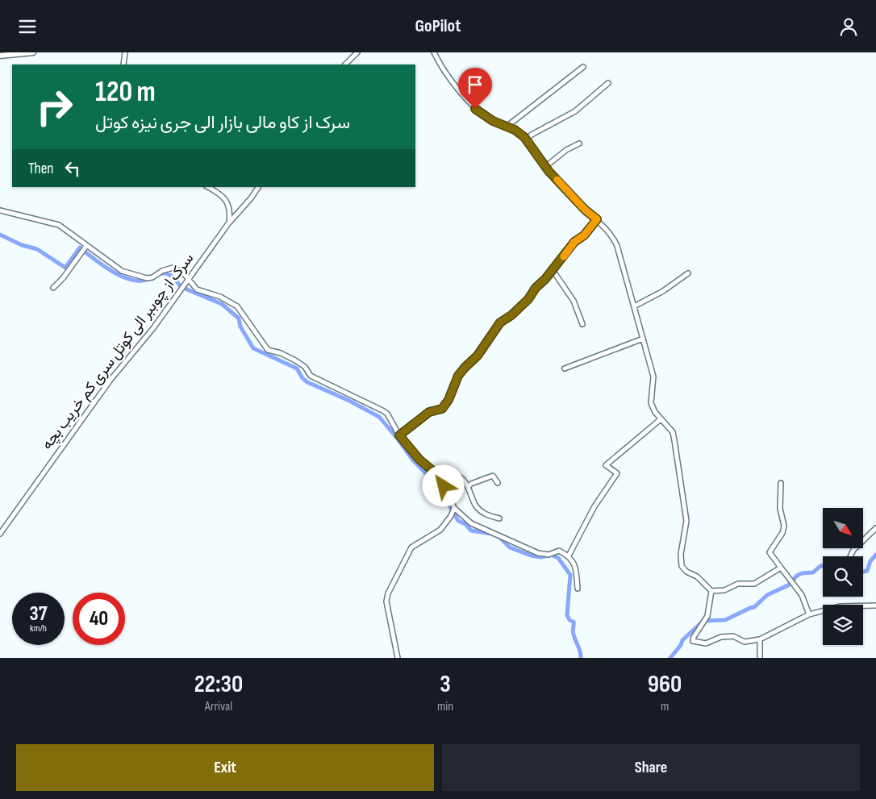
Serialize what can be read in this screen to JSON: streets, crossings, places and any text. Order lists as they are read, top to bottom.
{
  "streets": {
    "street": ["سرک از چوببر الی کوتل سری کم خریب بچه"]
  },
  "north": "bottom right",
  "page": {
    "header": "GoPilot",
    "turn": ["120 m", "سرک از کاو مالی بازار الی جری نیزه کوتل"],
    "then": "Then",
    "speed": "37 km/h",
    "limit": "40",
    "eta": [
      "22:30",
      "Arrival",
      "3",
      "min",
      "960",
      "m"
    ],
    "buttons": ["Exit", "Share"]
  }
}
